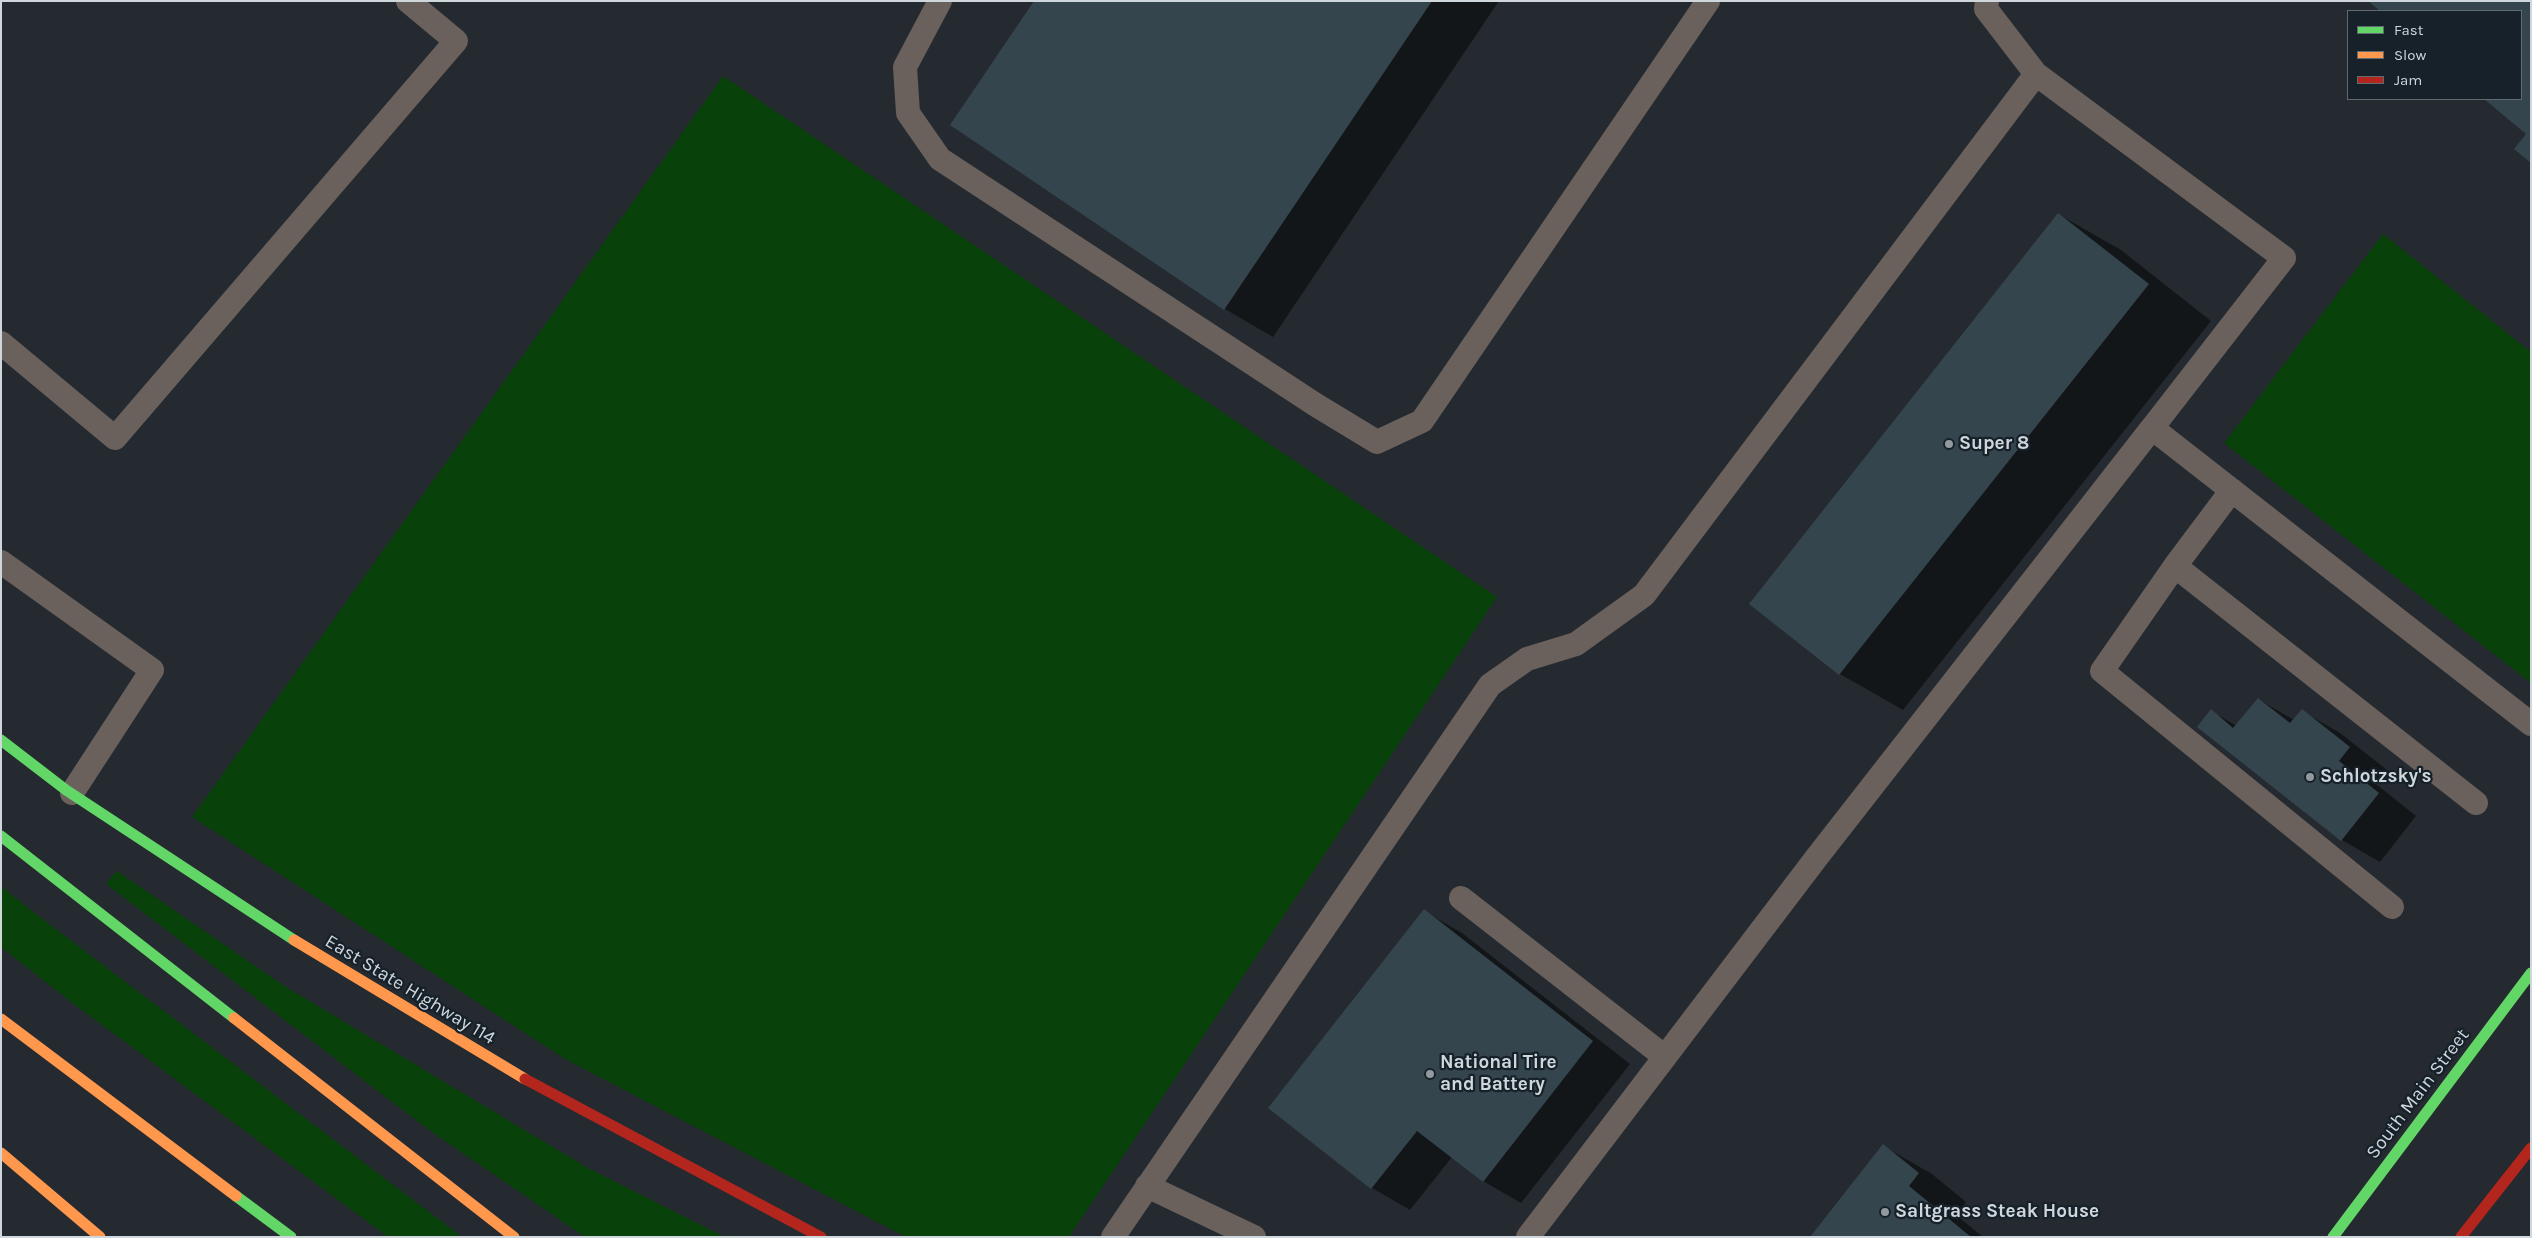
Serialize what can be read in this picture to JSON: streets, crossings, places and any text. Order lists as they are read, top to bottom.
{
  "streets": {
    "main road": ["East State Highway 114", "South Main Street"]
  },
  "places": [
    "Super 8",
    "Schlotzsky's",
    "National Tire and Battery",
    "Saltgrass Steak House"
  ],
  "legend": ["Fast", "Slow", "Jam"]
}
